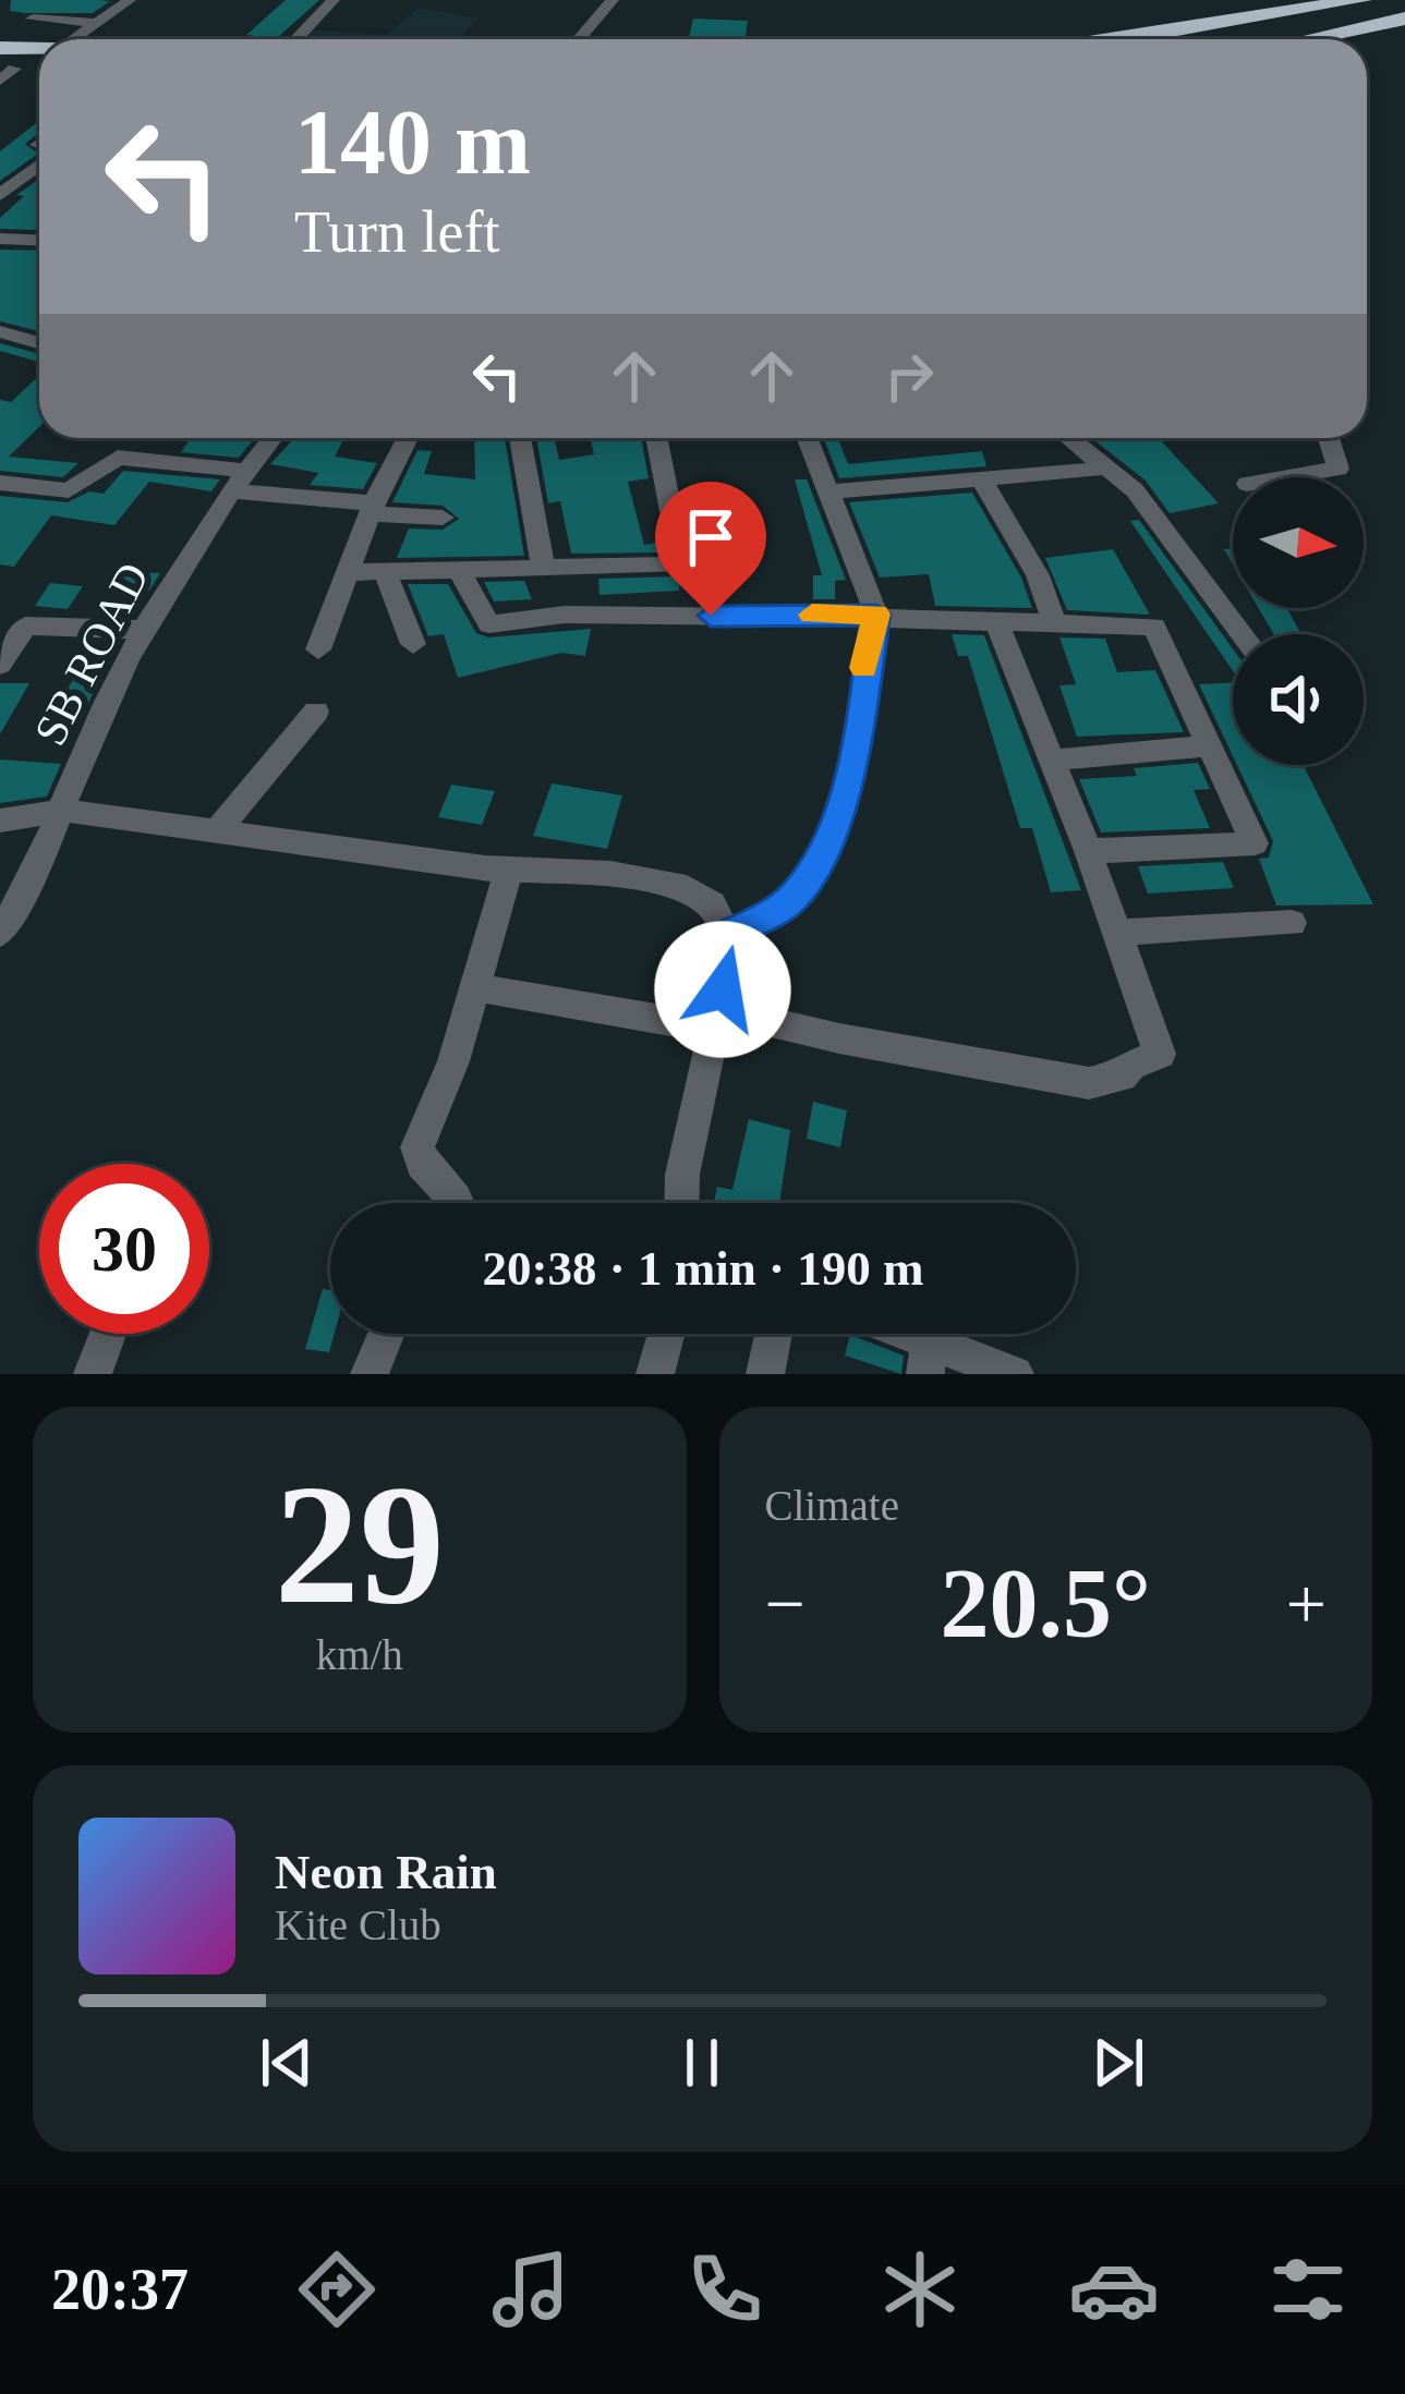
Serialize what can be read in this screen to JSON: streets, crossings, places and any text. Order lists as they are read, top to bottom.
{
  "streets": {
    "street": ["SB ROAD"]
  },
  "north": "right",
  "page": {
    "turn": ["140 m", "Turn left"],
    "limit": "30",
    "trip": "20:38 · 1 min · 190 m",
    "tile": [
      ["29", "km/h"],
      "Climate"
    ],
    "heat": ["−", "20.5°", "+"],
    "song": ["Neon Rain", "Kite Club"],
    "tabs": "20:37"
  }
}
